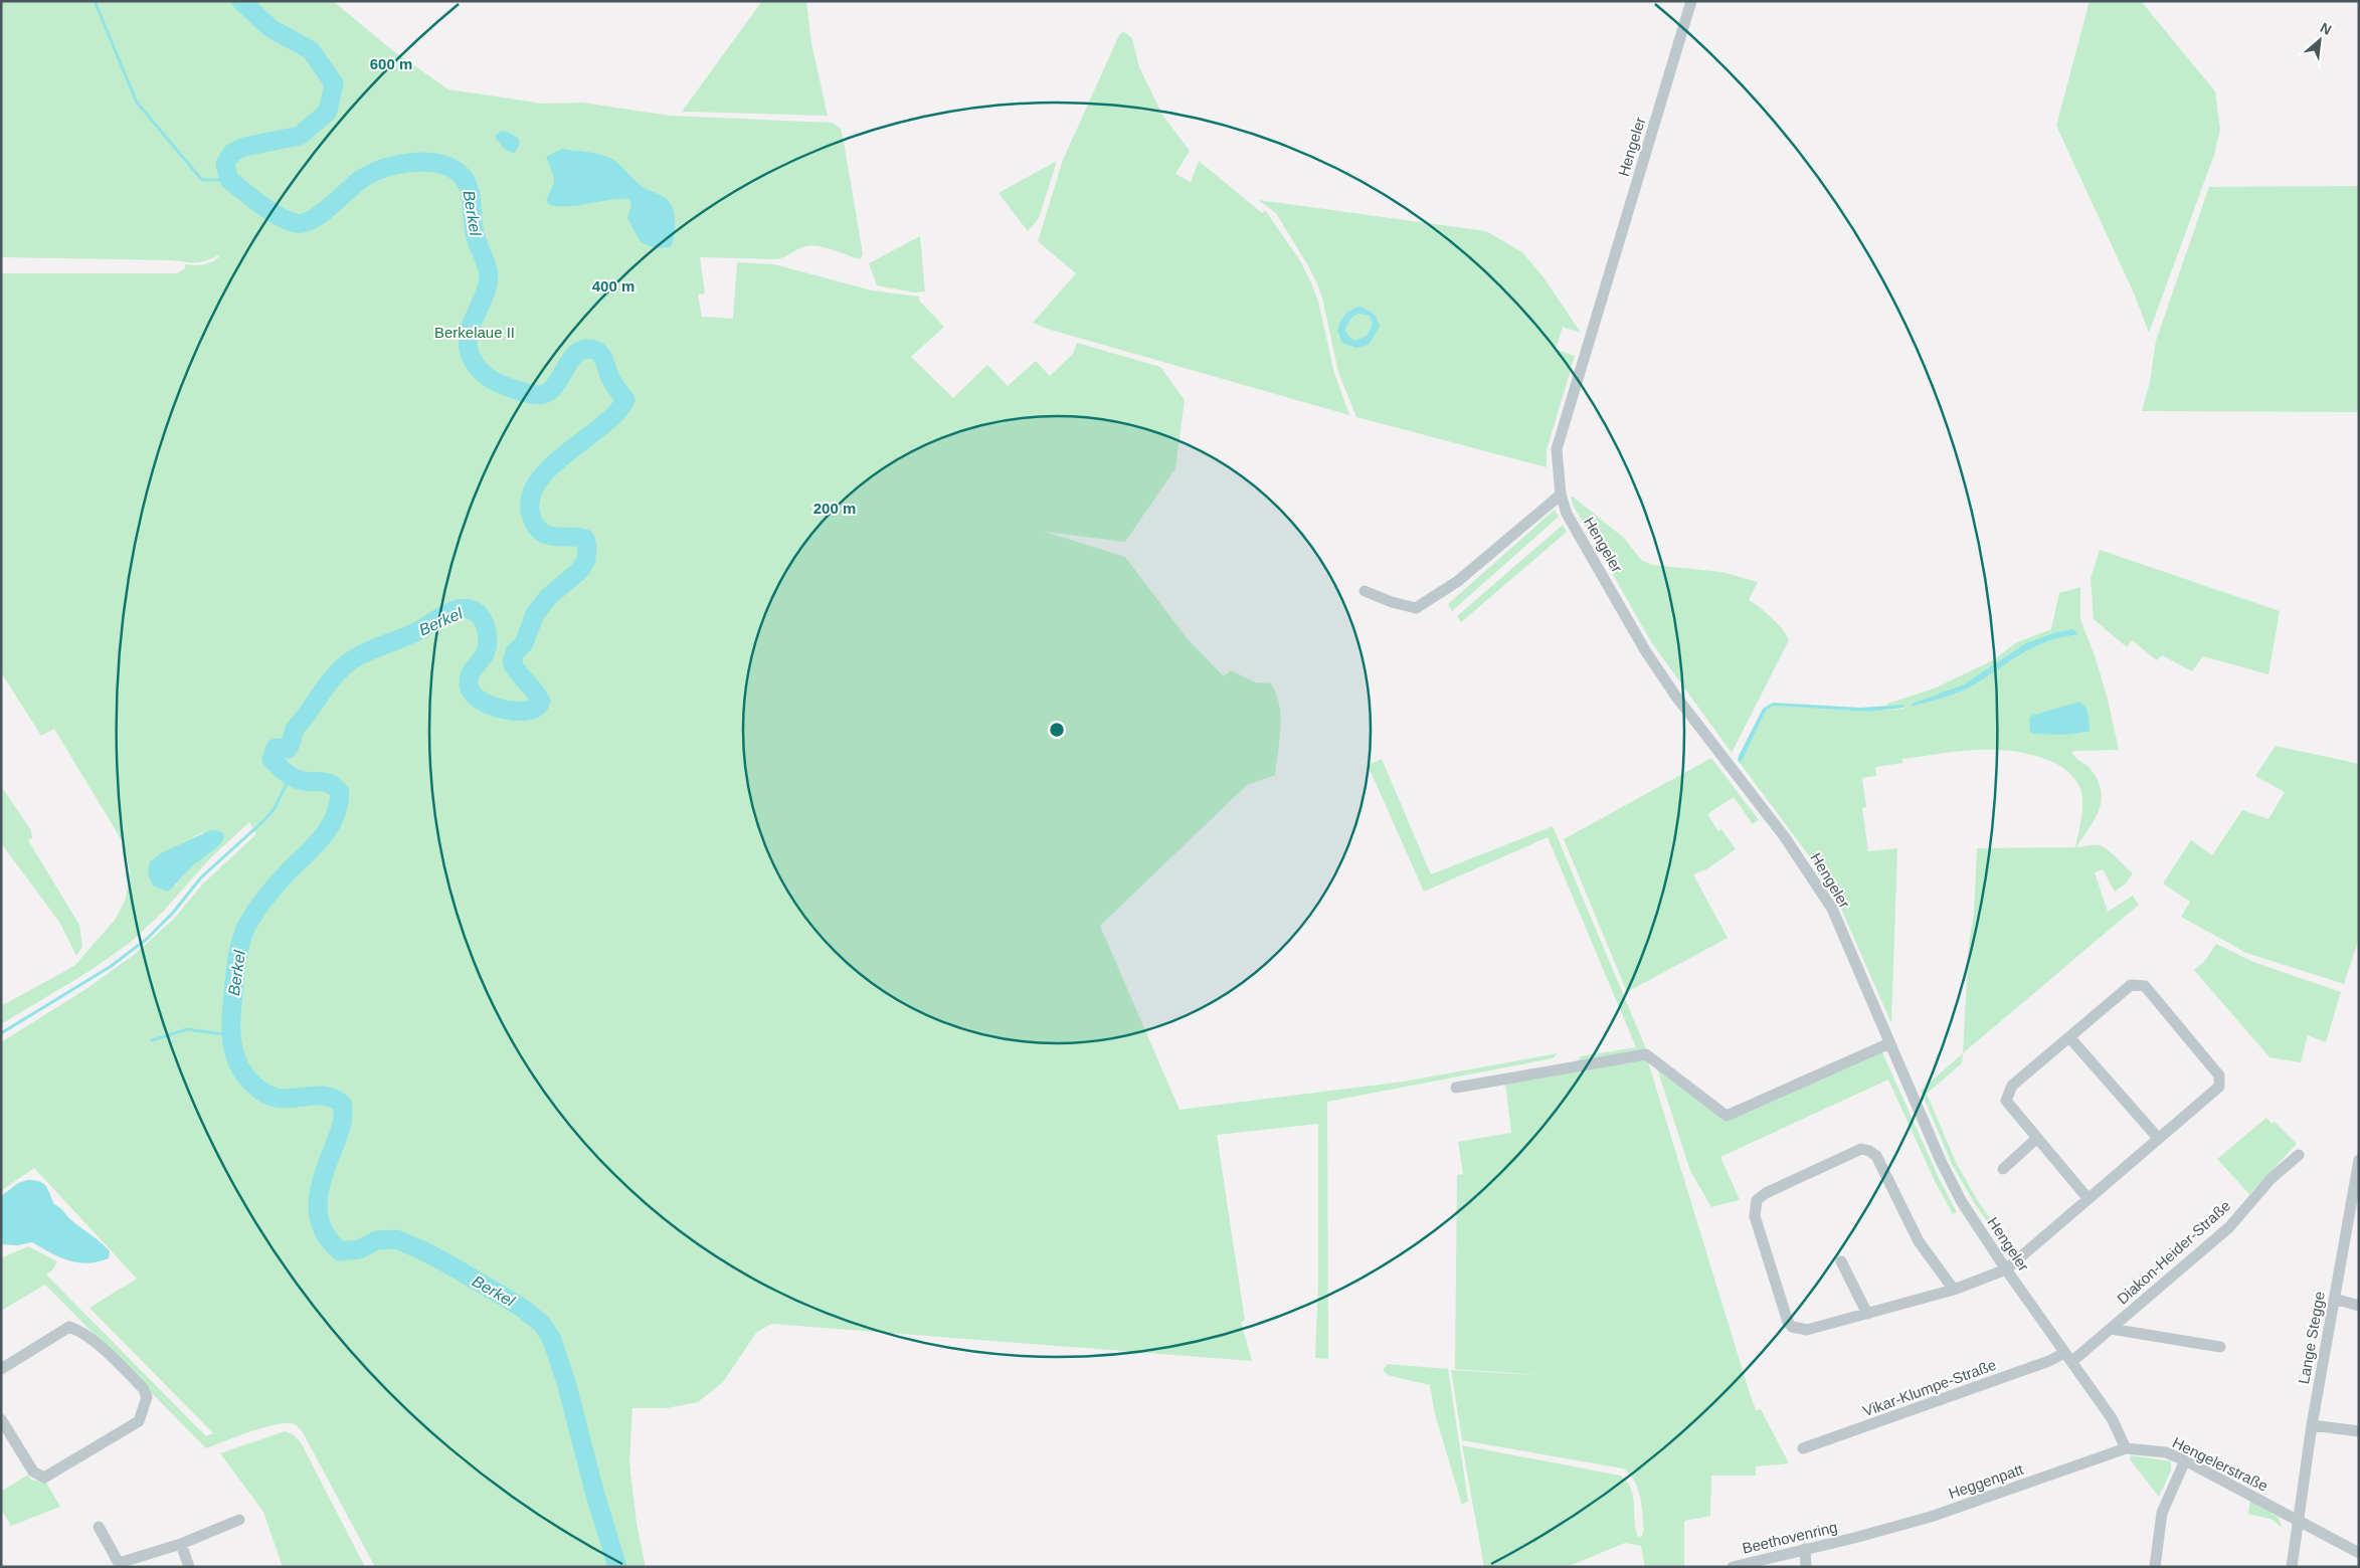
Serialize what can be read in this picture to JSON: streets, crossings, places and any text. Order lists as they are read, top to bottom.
{
  "streets": {
    "street": [
      "Hengeler",
      "Diakon-Heider-Straße",
      "Lange Stegge",
      "Vikar-Klumpe-Straße",
      "Hengelerstraße",
      "Heggenpatt",
      "Beethovenring"
    ]
  },
  "crossings": [
    ["Hengeler", "Diakon-Heider-Straße"],
    ["Hengeler", "Vikar-Klumpe-Straße"],
    ["Hengeler", "Hengelerstraße"],
    ["Hengeler", "Heggenpatt"],
    ["Diakon-Heider-Straße", "Vikar-Klumpe-Straße"],
    ["Lange Stegge", "Hengelerstraße"],
    ["Hengelerstraße", "Heggenpatt"],
    ["Heggenpatt", "Beethovenring"]
  ],
  "water": ["Berkel"],
  "parks": ["Berkelaue II"],
  "north": "top right",
  "rings": ["600 m", "400 m", "200 m"]
}
